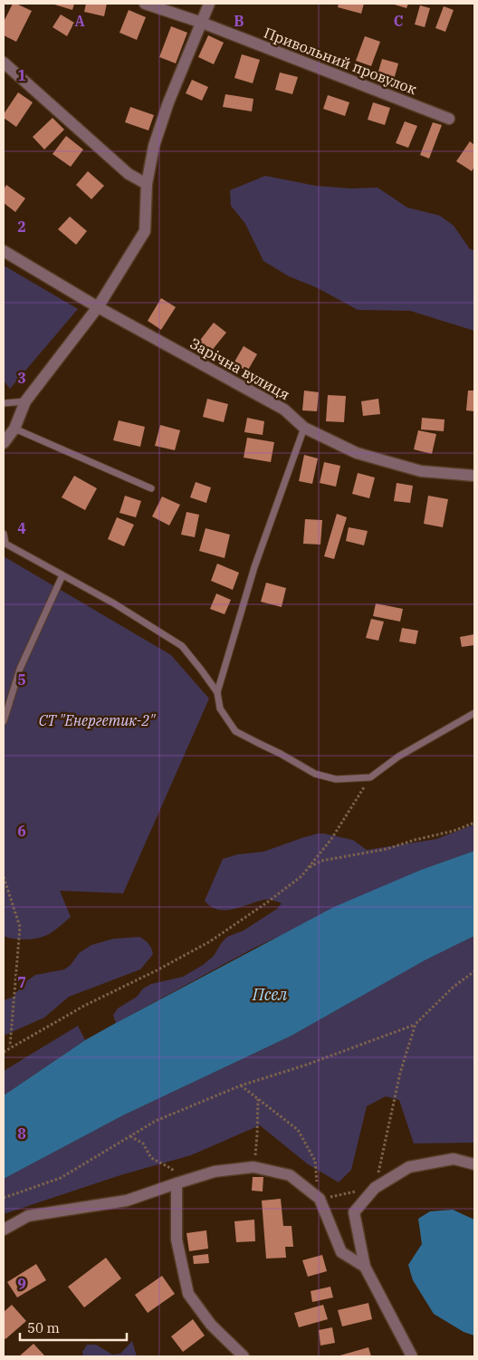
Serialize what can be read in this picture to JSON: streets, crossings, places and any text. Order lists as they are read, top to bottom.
{
  "streets": {
    "street": ["Привольний провулок", "Зарічна вулиця"]
  },
  "water": ["Псел"],
  "parks": ["СТ \"Енергетик-2\""],
  "scale_bar": "50 m",
  "grid": {
    "columns": ["A", "B", "C"],
    "rows": [
      "1",
      "2",
      "3",
      "4",
      "5",
      "6",
      "7",
      "8",
      "9"
    ]
  }
}
